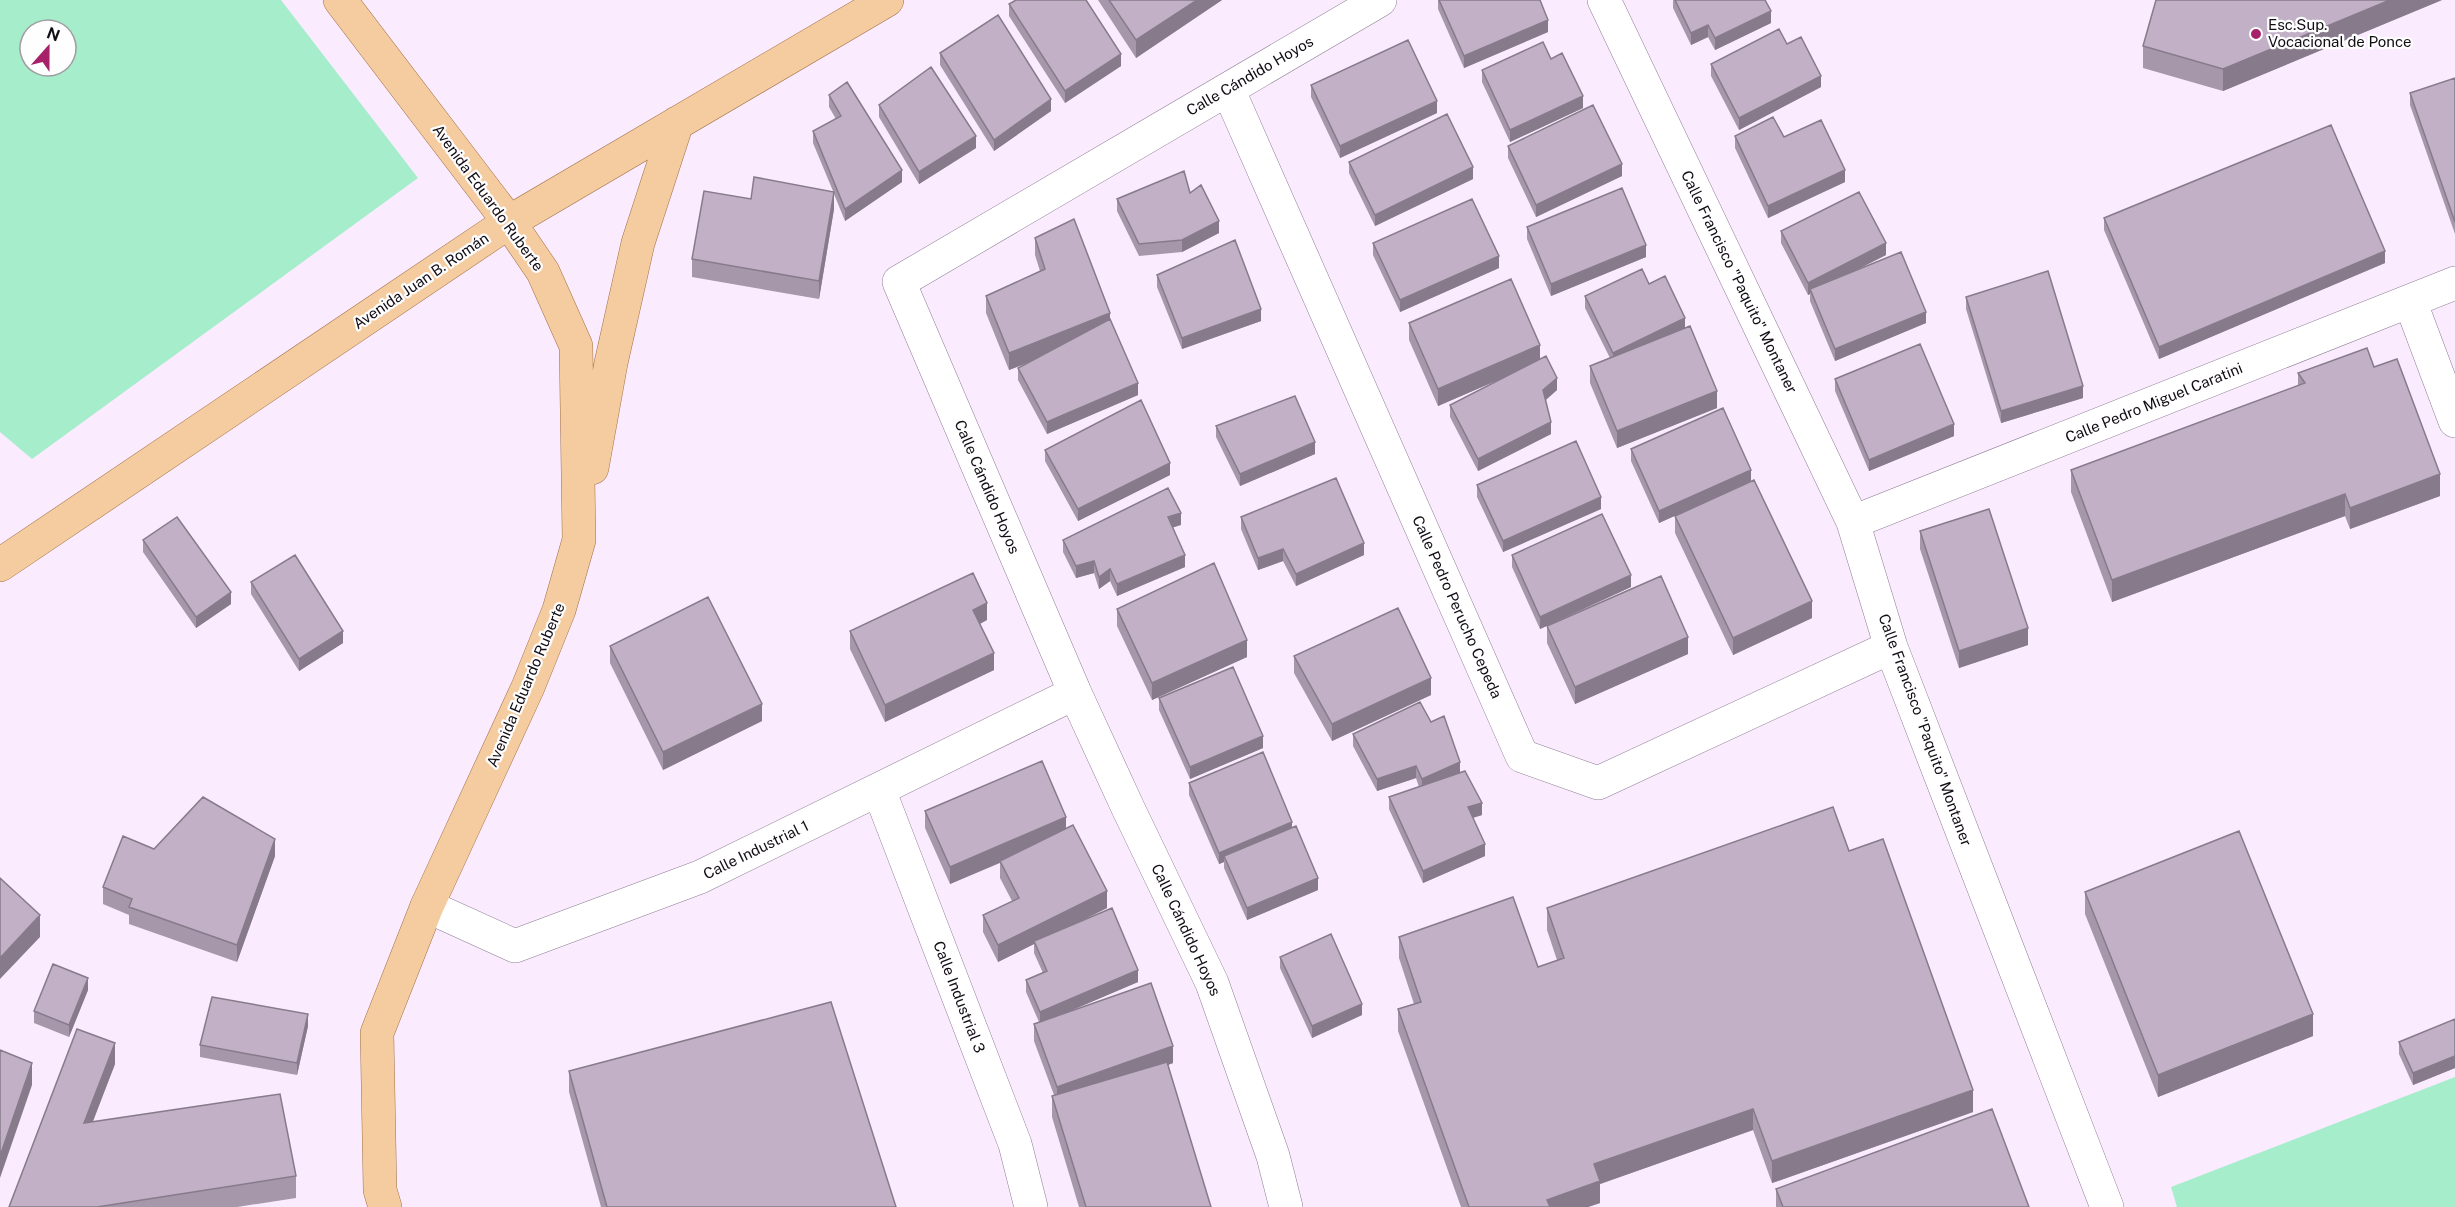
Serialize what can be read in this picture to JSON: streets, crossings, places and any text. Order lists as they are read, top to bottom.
{
  "streets": {
    "main road": ["Avenida Eduardo Ruberte", "Avenida Juan B. Román"],
    "street": [
      "Calle Cándido Hoyos",
      "Calle Francisco \"Paquito\" Montaner",
      "Calle Pedro Miguel Caratini",
      "Calle Pedro Perucho Cepeda",
      "Calle Industrial 1",
      "Calle Industrial 3"
    ]
  },
  "crossings": [
    ["Calle Cándido Hoyos", "Calle Pedro Perucho Cepeda"],
    ["Calle Cándido Hoyos", "Calle Industrial 1"],
    ["Avenida Eduardo Ruberte", "Avenida Juan B. Román"],
    ["Avenida Eduardo Ruberte", "Calle Industrial 1"],
    ["Calle Francisco \"Paquito\" Montaner", "Calle Pedro Miguel Caratini"],
    ["Calle Francisco \"Paquito\" Montaner", "Calle Pedro Perucho Cepeda"],
    ["Calle Industrial 1", "Calle Industrial 3"]
  ],
  "places": ["Esc.Sup. Vocacional de Ponce"],
  "north": "top"
}
